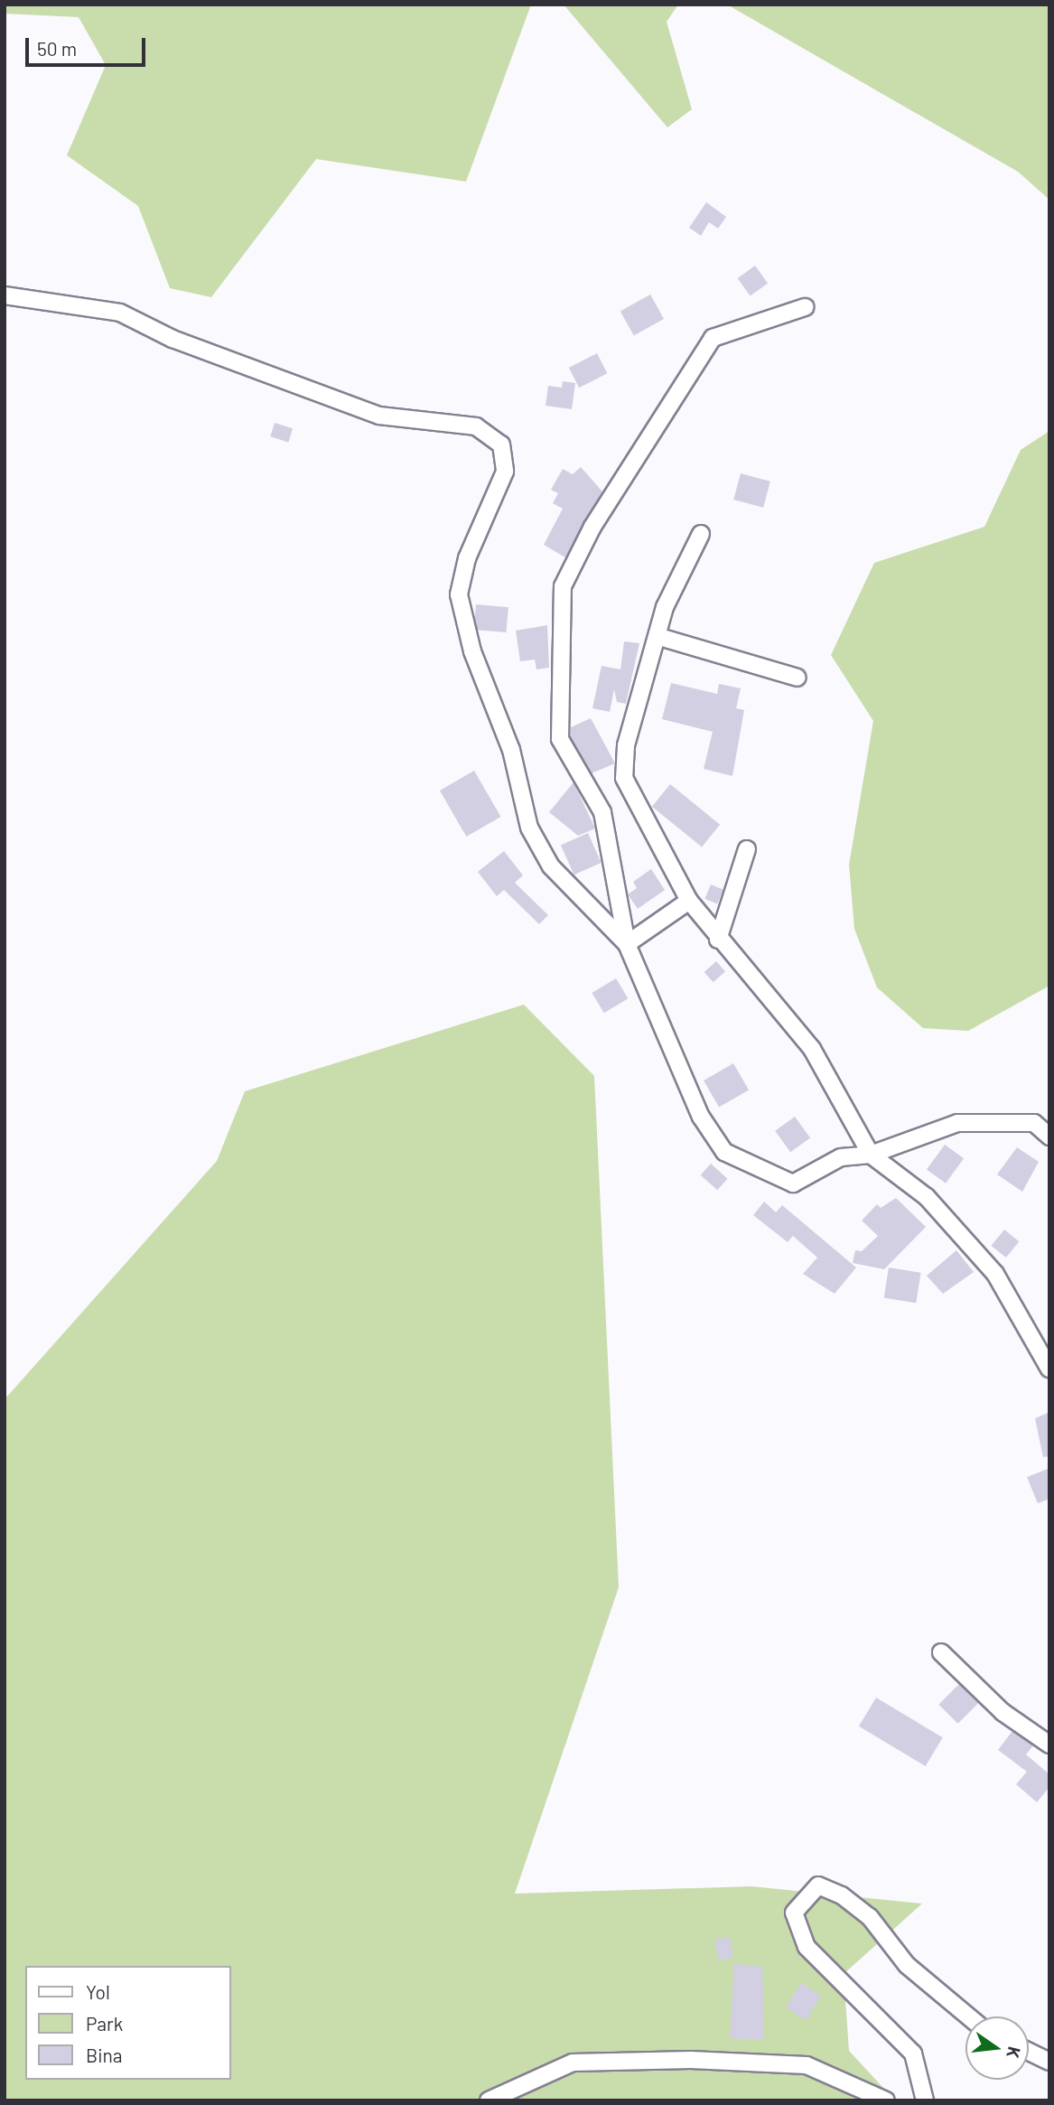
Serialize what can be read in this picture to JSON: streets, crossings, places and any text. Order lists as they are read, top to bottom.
{
  "legend": ["Yol", "Park", "Bina"],
  "scale_bar": "50 m",
  "north": "right"
}
